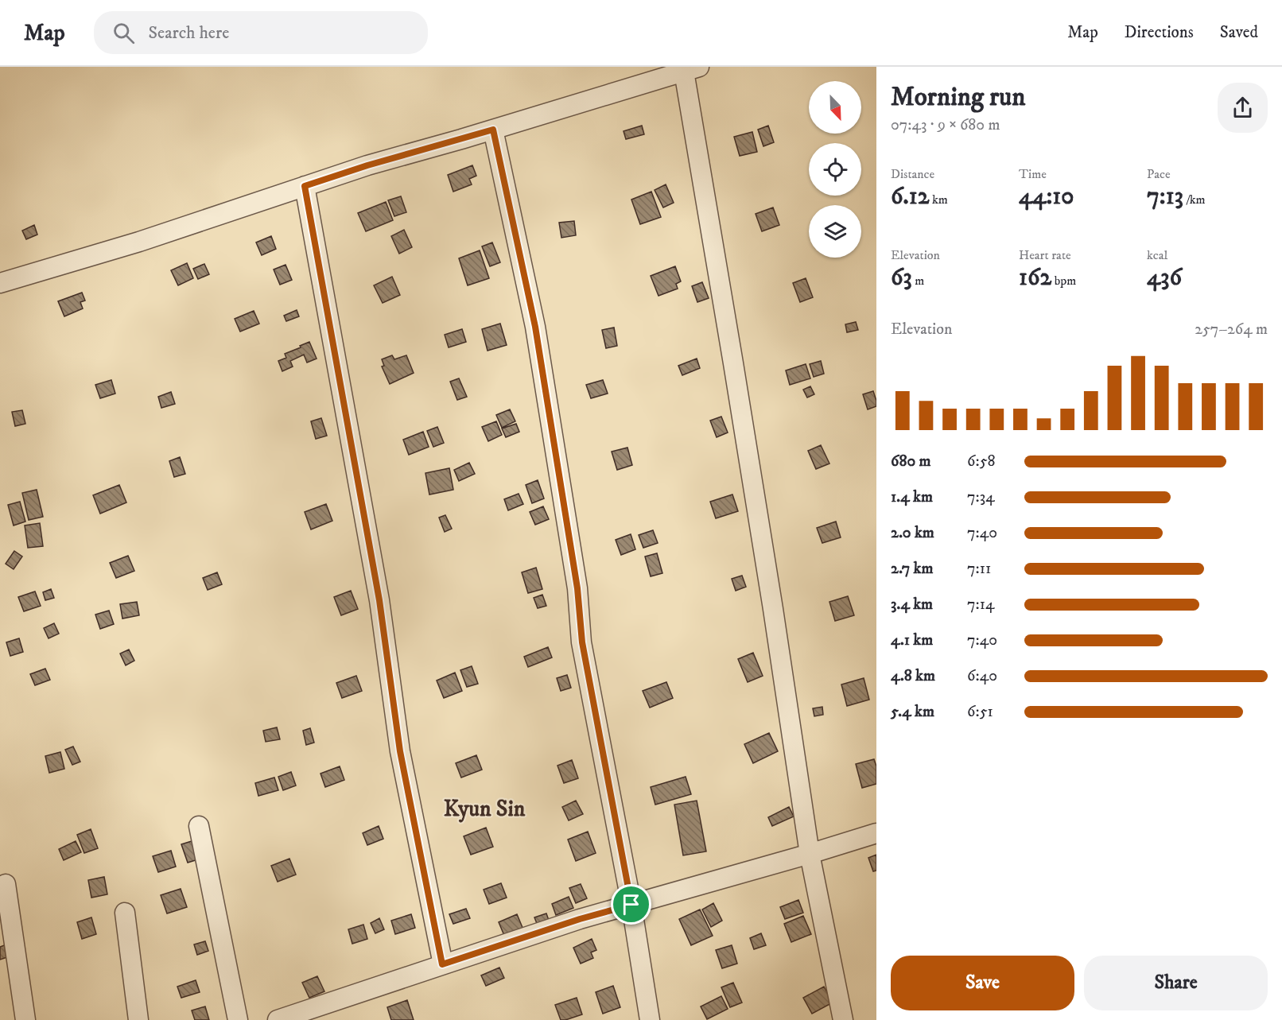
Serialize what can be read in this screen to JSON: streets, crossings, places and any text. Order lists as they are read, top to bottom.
{
  "districts": ["Kyun Sin"],
  "north": "bottom right",
  "page": {
    "header": "Map",
    "search": "Search here",
    "nav": ["Map", "Directions", "Saved"],
    "heading": ["Morning run", "07:43 · 9 × 680 m"],
    "stats": [
      ["Distance", "6.12 km"],
      ["Time", "44:10"],
      ["Pace", "7:13 /km"],
      ["Elevation", "63 m"],
      ["Heart rate", "162 bpm"],
      ["kcal", "436"]
    ],
    "chart": ["Elevation", "257–264 m"],
    "list": [
      {
        "name": "680 m",
        "note": "6:58"
      },
      {
        "name": "1.4 km",
        "note": "7:34"
      },
      {
        "name": "2.0 km",
        "note": "7:40"
      },
      {
        "name": "2.7 km",
        "note": "7:11"
      },
      {
        "name": "3.4 km",
        "note": "7:14"
      },
      {
        "name": "4.1 km",
        "note": "7:40"
      },
      {
        "name": "4.8 km",
        "note": "6:40"
      },
      {
        "name": "5.4 km",
        "note": "6:51"
      }
    ],
    "buttons": ["Save", "Share"]
  }
}
